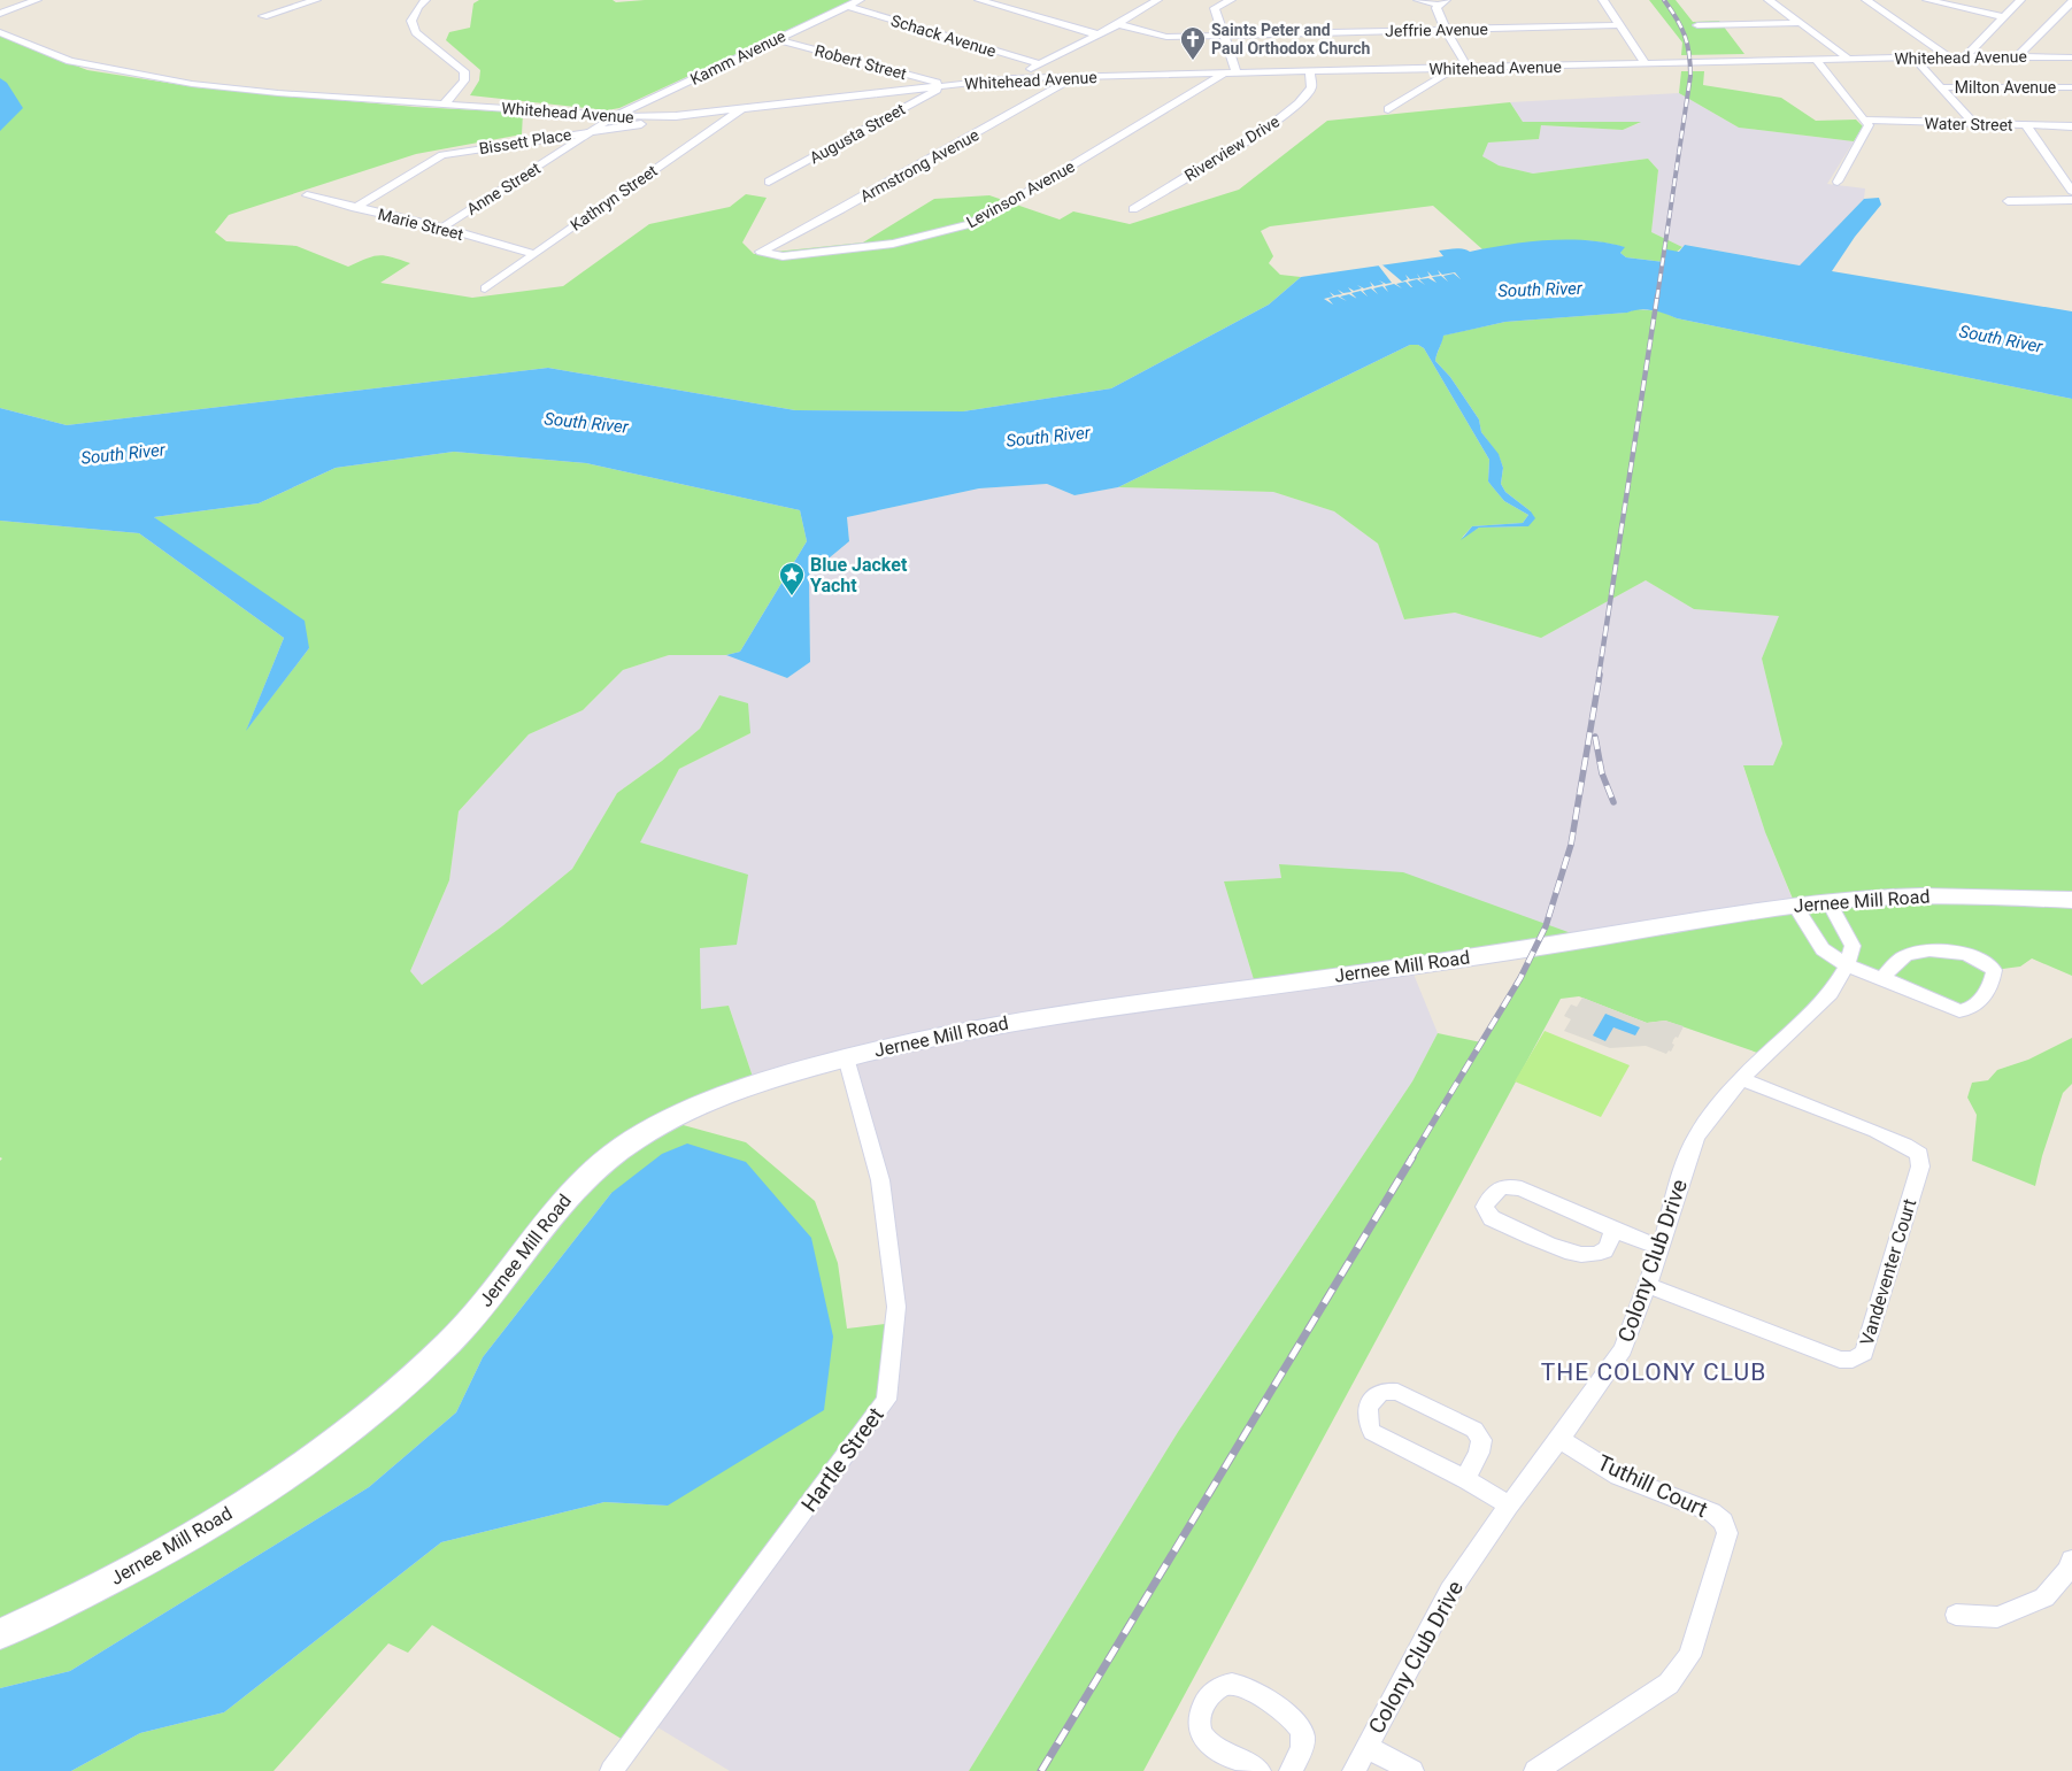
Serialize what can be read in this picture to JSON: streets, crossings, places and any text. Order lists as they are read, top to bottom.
{
  "streets": {
    "street": [
      "Jeffrie Avenue",
      "Schack Avenue",
      "Kamm Avenue",
      "Whitehead Avenue",
      "Robert Street",
      "Milton Avenue",
      "Water Street",
      "Augusta Street",
      "Bissett Place",
      "Riverview Drive",
      "Armstrong Avenue",
      "Anne Street",
      "Levinson Avenue",
      "Kathryn Street",
      "Marie Street",
      "Jernee Mill Road",
      "Colony Club Drive",
      "Vandeventer Court",
      "Hartle Street",
      "Tuthill Court"
    ]
  },
  "crossings": [
    ["Schack Avenue", "Kamm Avenue"],
    ["Kamm Avenue", "Whitehead Avenue"],
    ["Kamm Avenue", "Robert Street"],
    ["Kamm Avenue", "Bissett Place"],
    ["Kamm Avenue", "Anne Street"],
    ["Whitehead Avenue", "Robert Street"],
    ["Whitehead Avenue", "Augusta Street"],
    ["Whitehead Avenue", "Bissett Place"],
    ["Whitehead Avenue", "Riverview Drive"],
    ["Whitehead Avenue", "Armstrong Avenue"],
    ["Whitehead Avenue", "Levinson Avenue"],
    ["Whitehead Avenue", "Kathryn Street"],
    ["Robert Street", "Augusta Street"],
    ["Bissett Place", "Anne Street"],
    ["Bissett Place", "Marie Street"],
    ["Armstrong Avenue", "Levinson Avenue"],
    ["Anne Street", "Marie Street"],
    ["Kathryn Street", "Marie Street"],
    ["Jernee Mill Road", "Colony Club Drive"],
    ["Jernee Mill Road", "Hartle Street"],
    ["Colony Club Drive", "Vandeventer Court"],
    ["Colony Club Drive", "Tuthill Court"]
  ],
  "districts": ["THE COLONY CLUB"],
  "water": ["South River"],
  "places": {
    "church": ["Saints Peter and Paul Orthodox Church"],
    "place": ["Blue Jacket Yacht"]
  }
}
